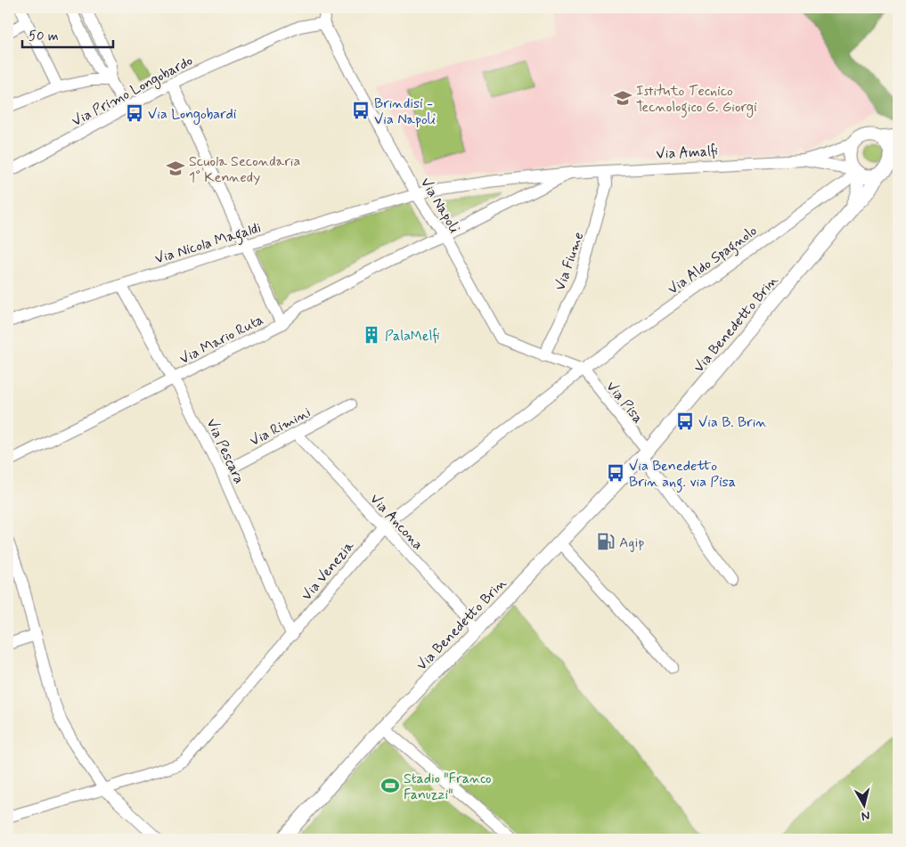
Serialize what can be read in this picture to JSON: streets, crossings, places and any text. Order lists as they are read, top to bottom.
{
  "streets": {
    "street": [
      "Via Primo Longobardo",
      "Via Amalfi",
      "Via Napoli",
      "Via Nicola Magaldi",
      "Via Aldo Spagnolo",
      "Via Fiume",
      "Via Benedetto Brin",
      "Via Mario Ruta",
      "Via Pisa",
      "Via Rimini",
      "Via Pescara",
      "Via Ancona",
      "Via Venezia"
    ]
  },
  "crossings": [
    ["Via Primo Longobardo", "Via Napoli"],
    ["Via Amalfi", "Via Napoli"],
    ["Via Amalfi", "Via Nicola Magaldi"],
    ["Via Amalfi", "Via Aldo Spagnolo"],
    ["Via Amalfi", "Via Fiume"],
    ["Via Amalfi", "Via Benedetto Brin"],
    ["Via Amalfi", "Via Mario Ruta"],
    ["Via Napoli", "Via Nicola Magaldi"],
    ["Via Napoli", "Via Aldo Spagnolo"],
    ["Via Napoli", "Via Fiume"],
    ["Via Napoli", "Via Mario Ruta"],
    ["Via Napoli", "Via Pisa"],
    ["Via Napoli", "Via Venezia"],
    ["Via Nicola Magaldi", "Via Pescara"],
    ["Via Aldo Spagnolo", "Via Benedetto Brin"],
    ["Via Aldo Spagnolo", "Via Pisa"],
    ["Via Aldo Spagnolo", "Via Venezia"],
    ["Via Benedetto Brin", "Via Pisa"],
    ["Via Benedetto Brin", "Via Ancona"],
    ["Via Mario Ruta", "Via Pescara"],
    ["Via Pisa", "Via Venezia"],
    ["Via Rimini", "Via Pescara"],
    ["Via Rimini", "Via Ancona"],
    ["Via Pescara", "Via Venezia"],
    ["Via Ancona", "Via Venezia"]
  ],
  "places": {
    "school or university": ["Istituto Tecnico Tecnologico G. Giorgi", "Scuola Secondaria 1° Kennedy"],
    "bus stop": [
      "Brindisi - Via Napoli",
      "Via Longobardi",
      "Via B. Brin",
      "Via Benedetto Brin ang. via Pisa"
    ],
    "building": ["PalaMelfi"],
    "fuel station": ["Agip"],
    "sports": ["Stadio \"Franco Fanuzzi\""]
  },
  "scale_bar": "50 m",
  "north": "bottom"
}
